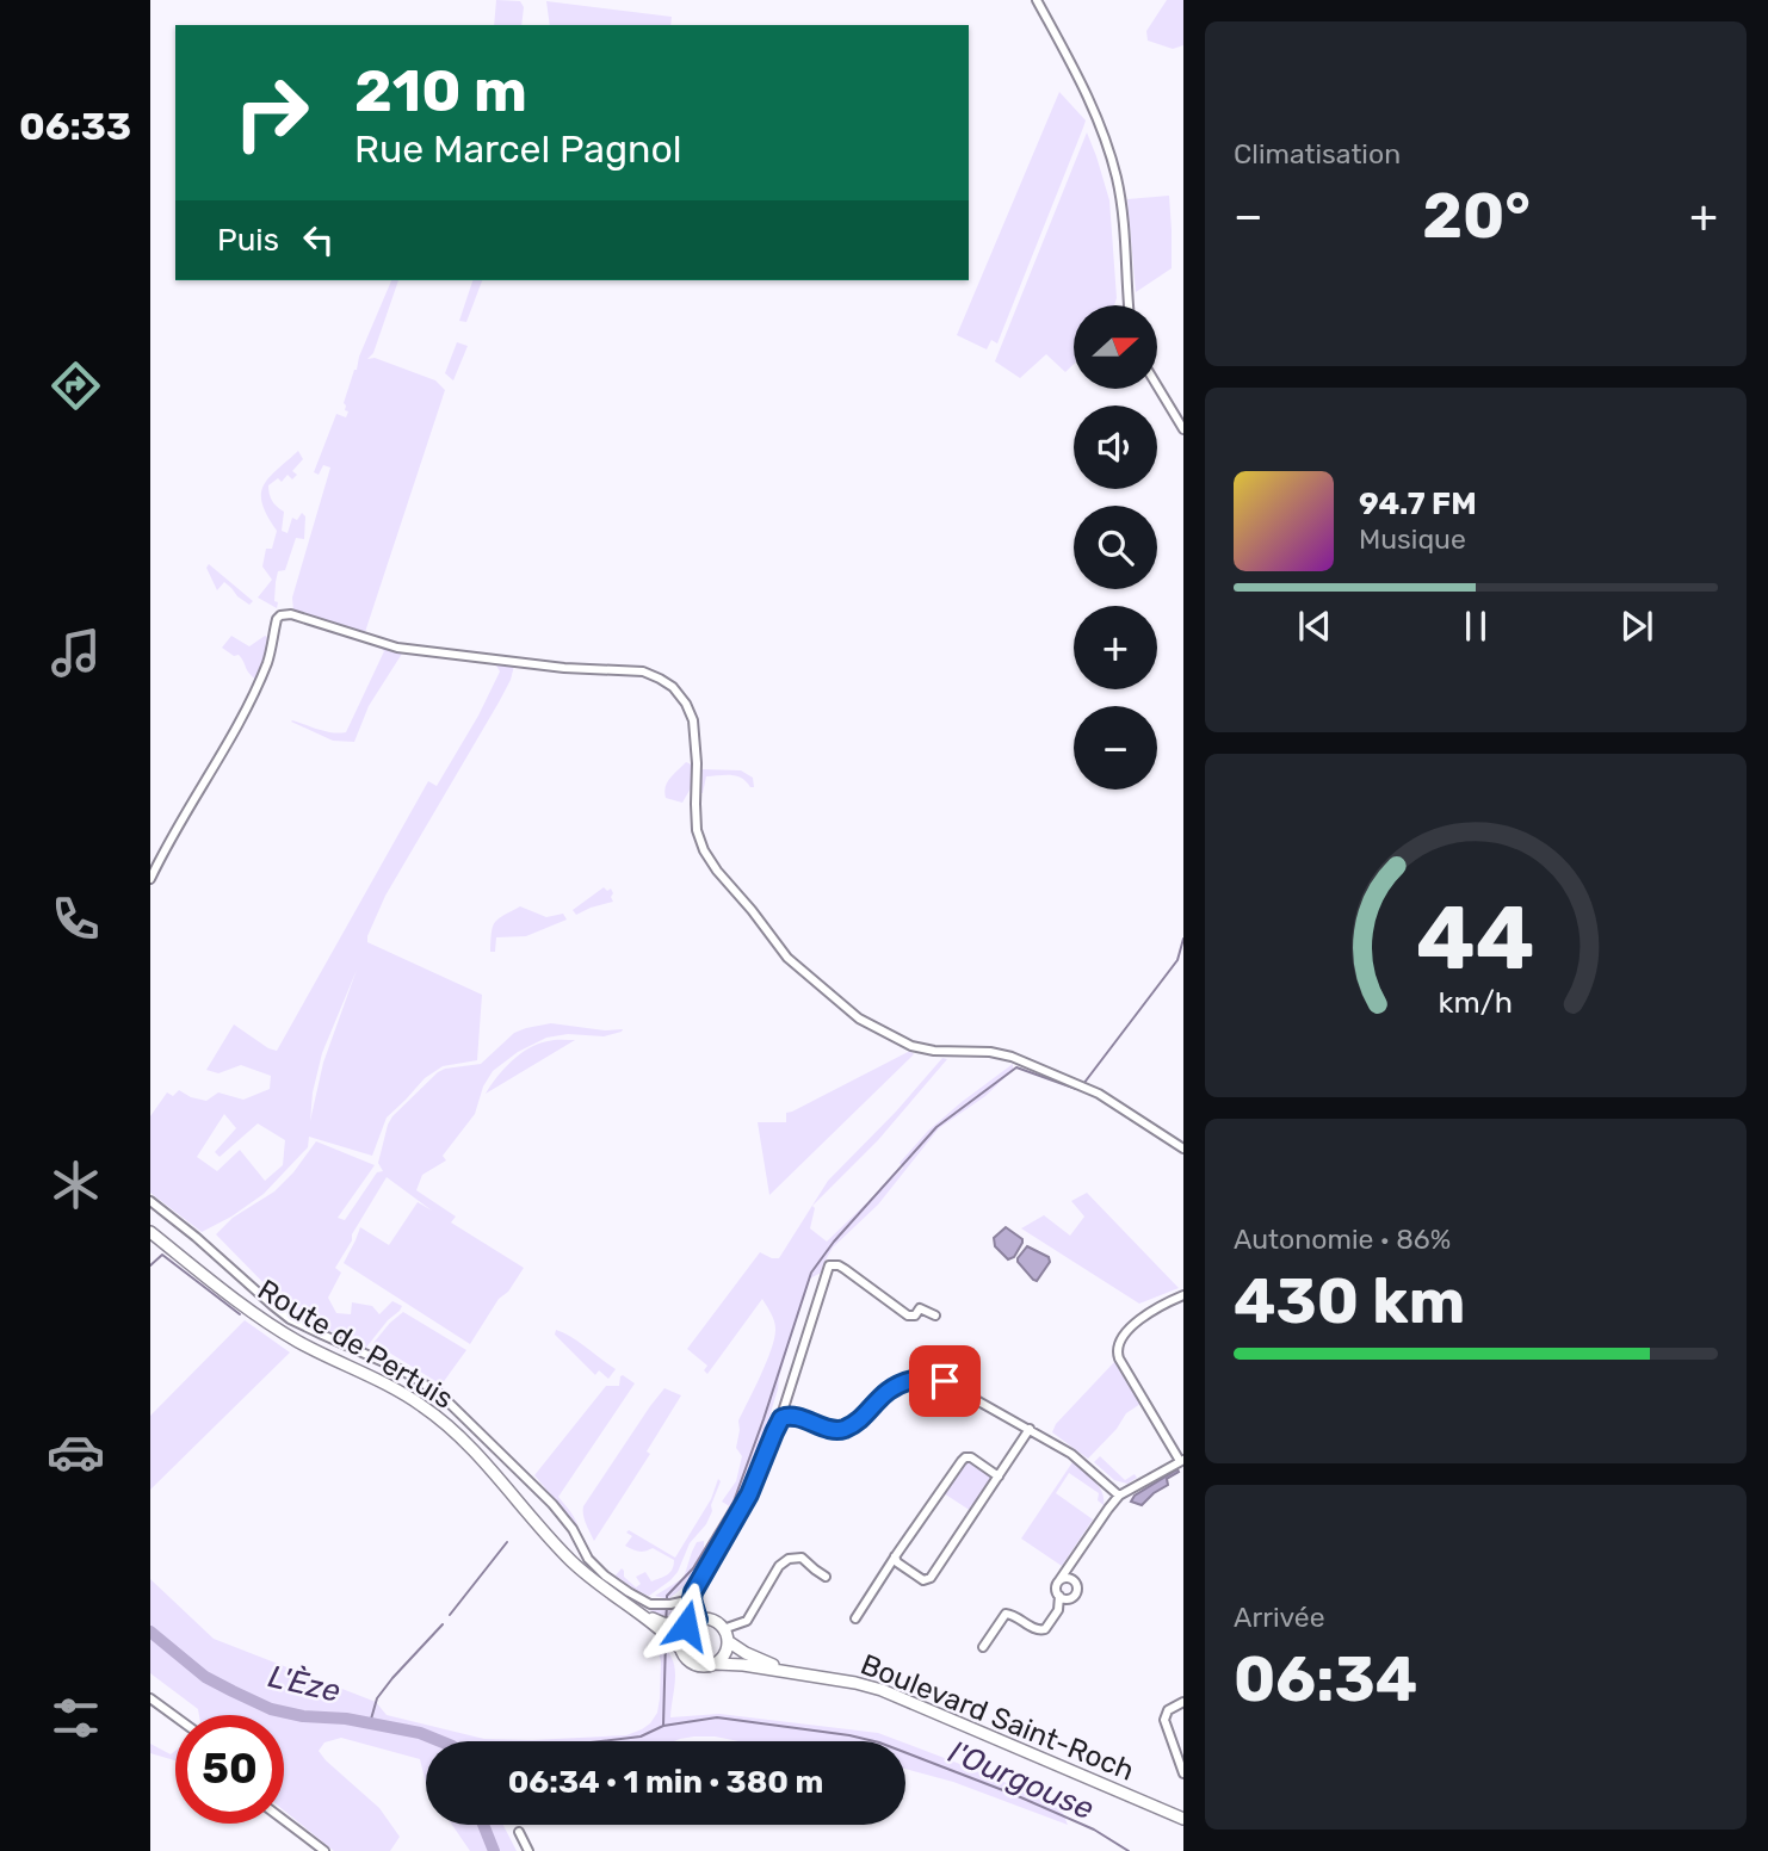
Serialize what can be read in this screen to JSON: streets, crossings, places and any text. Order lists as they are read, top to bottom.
{
  "streets": {
    "main road": ["Route de Pertuis", "Boulevard Saint-Roch"]
  },
  "crossings": [
    ["Route de Pertuis", "Boulevard Saint-Roch"]
  ],
  "water": ["L'Èze", "l'Ourgouse"],
  "north": "right",
  "page": {
    "tabs": "06:33",
    "tile": [
      "Climatisation",
      ["Autonomie · 86%", "430 km"],
      ["Arrivée", "06:34"]
    ],
    "turn": ["210 m", "Rue Marcel Pagnol"],
    "heat": ["−", "20°", "+"],
    "then": "Puis",
    "map_buttons": ["+", "−"],
    "song": ["94.7 FM", "Musique"],
    "limit": "50",
    "trip": "06:34 · 1 min · 380 m",
    "gauge": ["44", "km/h"]
  }
}
